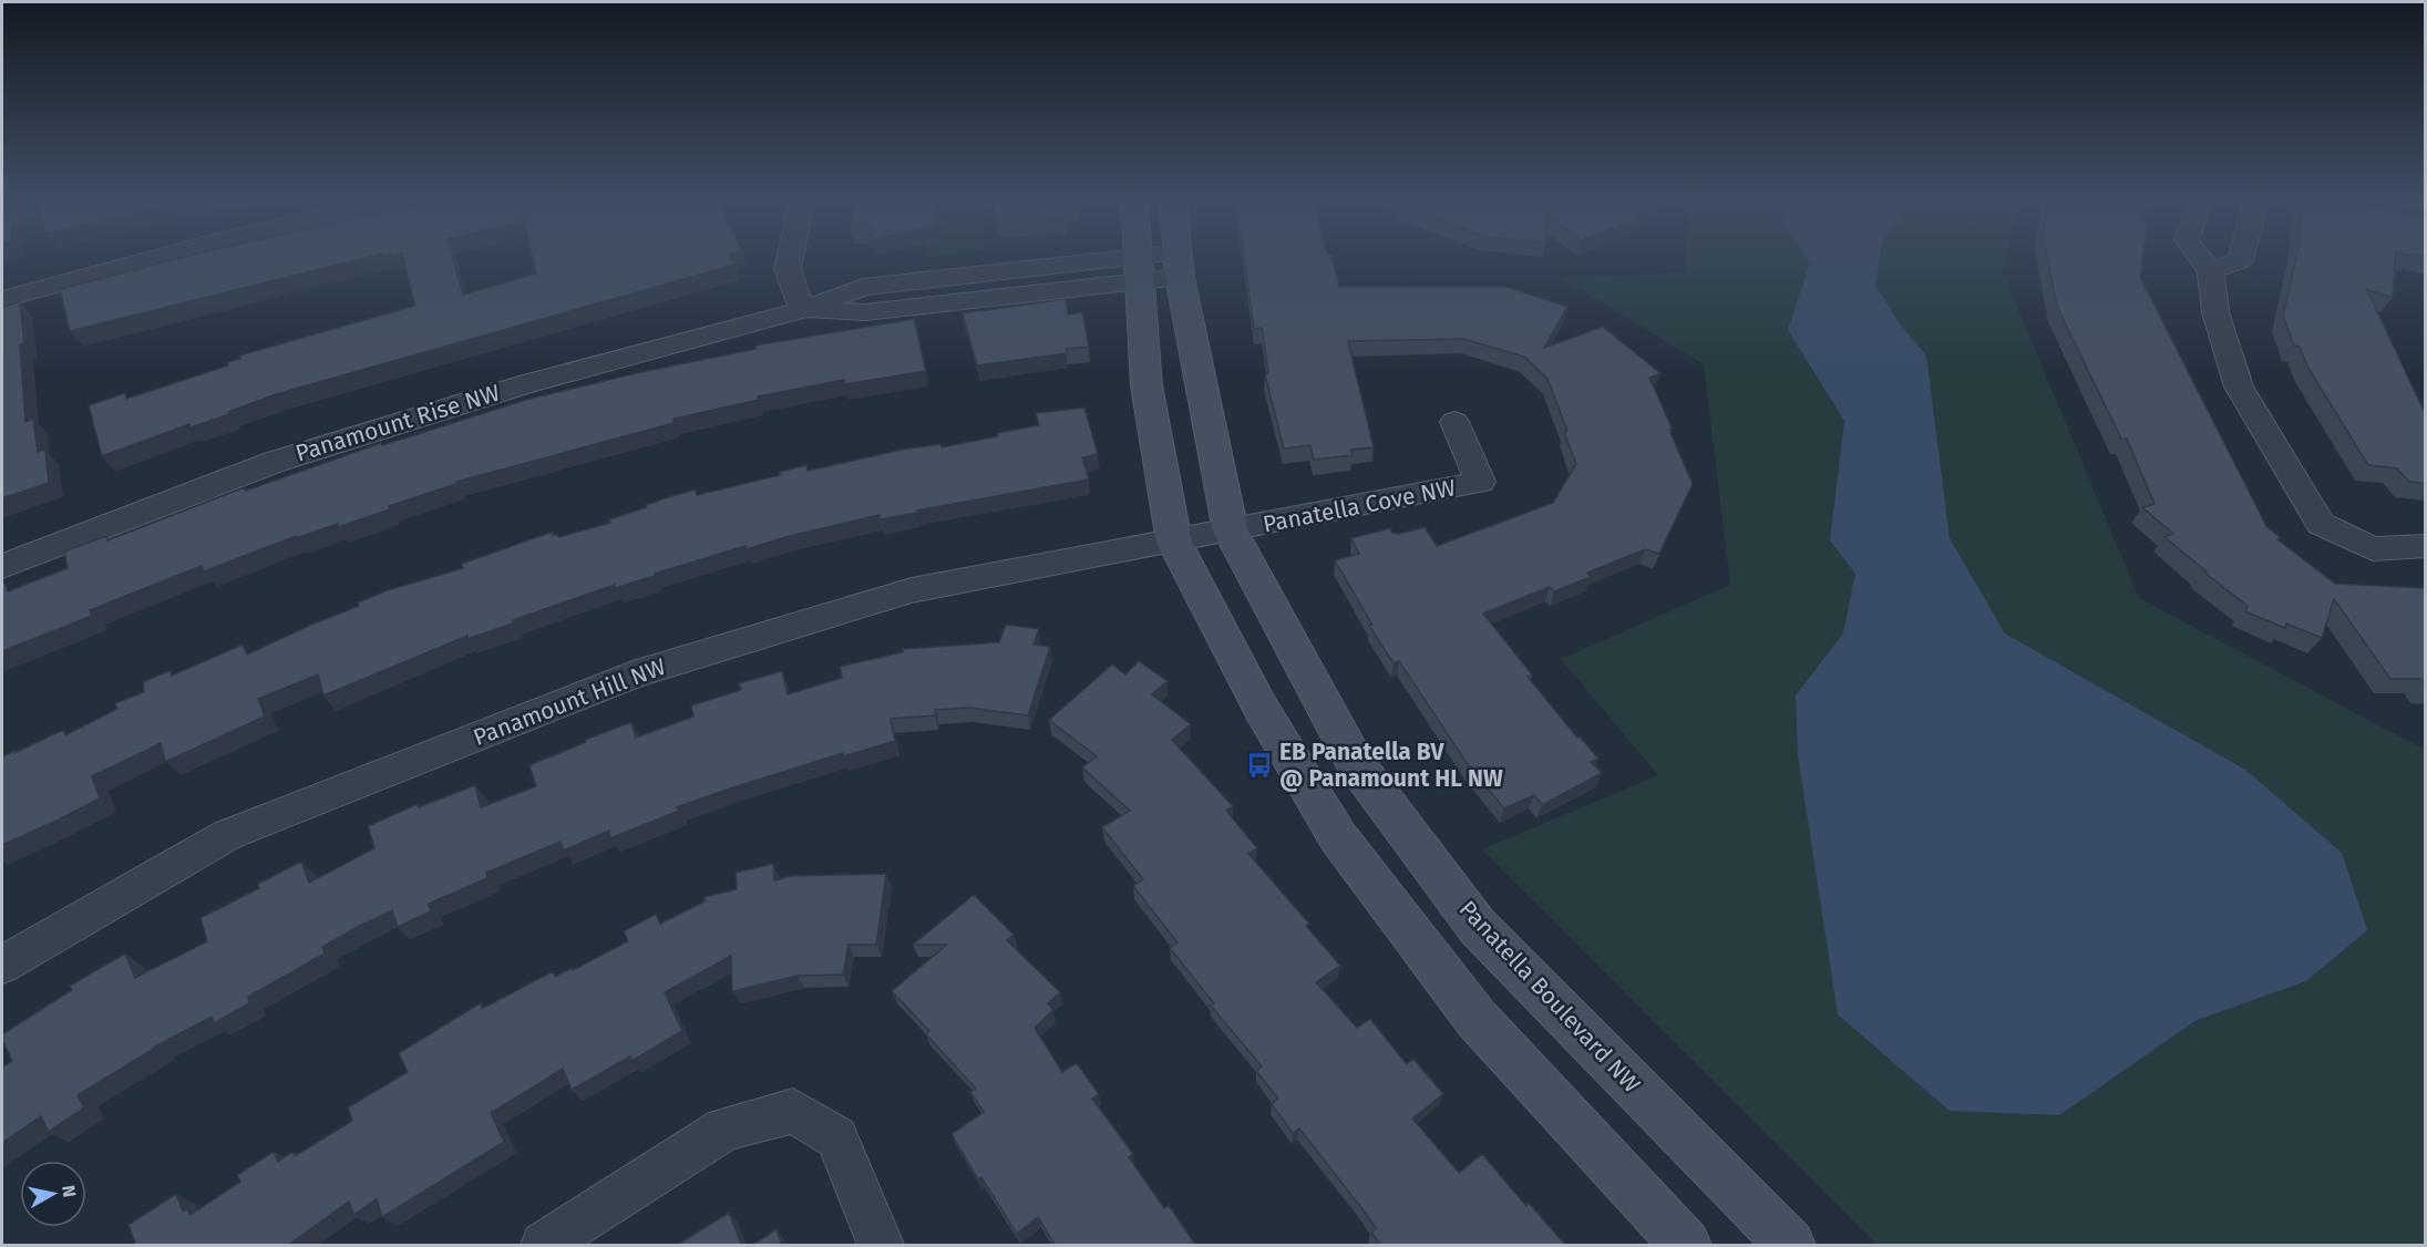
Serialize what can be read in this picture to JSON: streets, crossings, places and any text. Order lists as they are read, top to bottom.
{
  "streets": {
    "street": [
      "Panamount Rise NW",
      "Panatella Cove NW",
      "Panamount Hill NW",
      "Panatella Boulevard NW"
    ]
  },
  "crossings": [
    ["Panamount Rise NW", "Panatella Boulevard NW"],
    ["Panatella Cove NW", "Panamount Hill NW"],
    ["Panatella Cove NW", "Panatella Boulevard NW"]
  ],
  "places": {
    "bus stop": ["EB Panatella BV @ Panamount HL NW"]
  },
  "north": "right"
}
